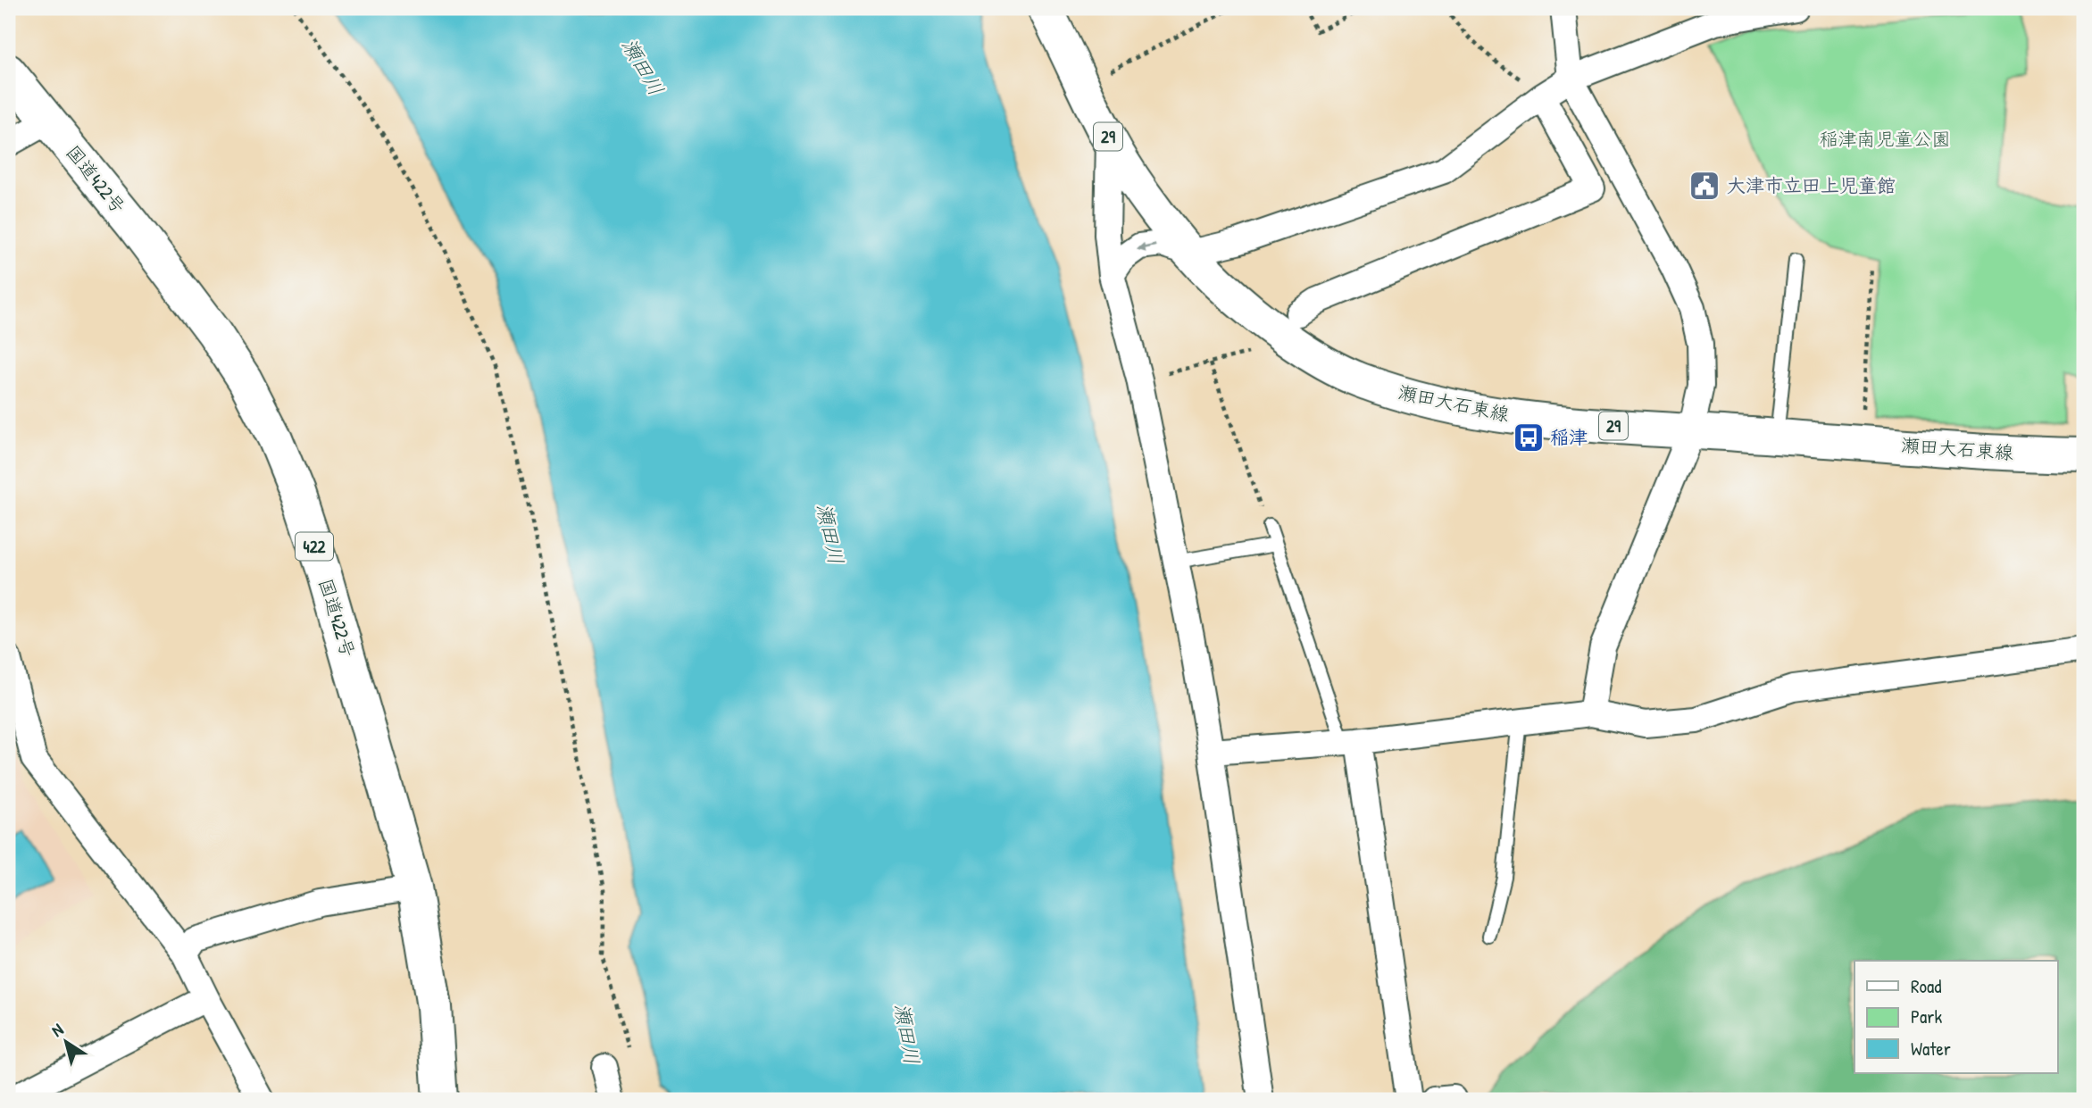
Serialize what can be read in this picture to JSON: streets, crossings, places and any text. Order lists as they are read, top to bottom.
{
  "streets": {
    "main road": [
      "29",
      "国道422号",
      "瀬田大石東線",
      "422"
    ]
  },
  "water": ["瀬田川"],
  "parks": ["稲津南児童公園"],
  "places": {
    "public building": ["大津市立田上児童館"],
    "bus stop": ["稲津"]
  },
  "legend": ["Road", "Park", "Water"],
  "north": "top left"
}
